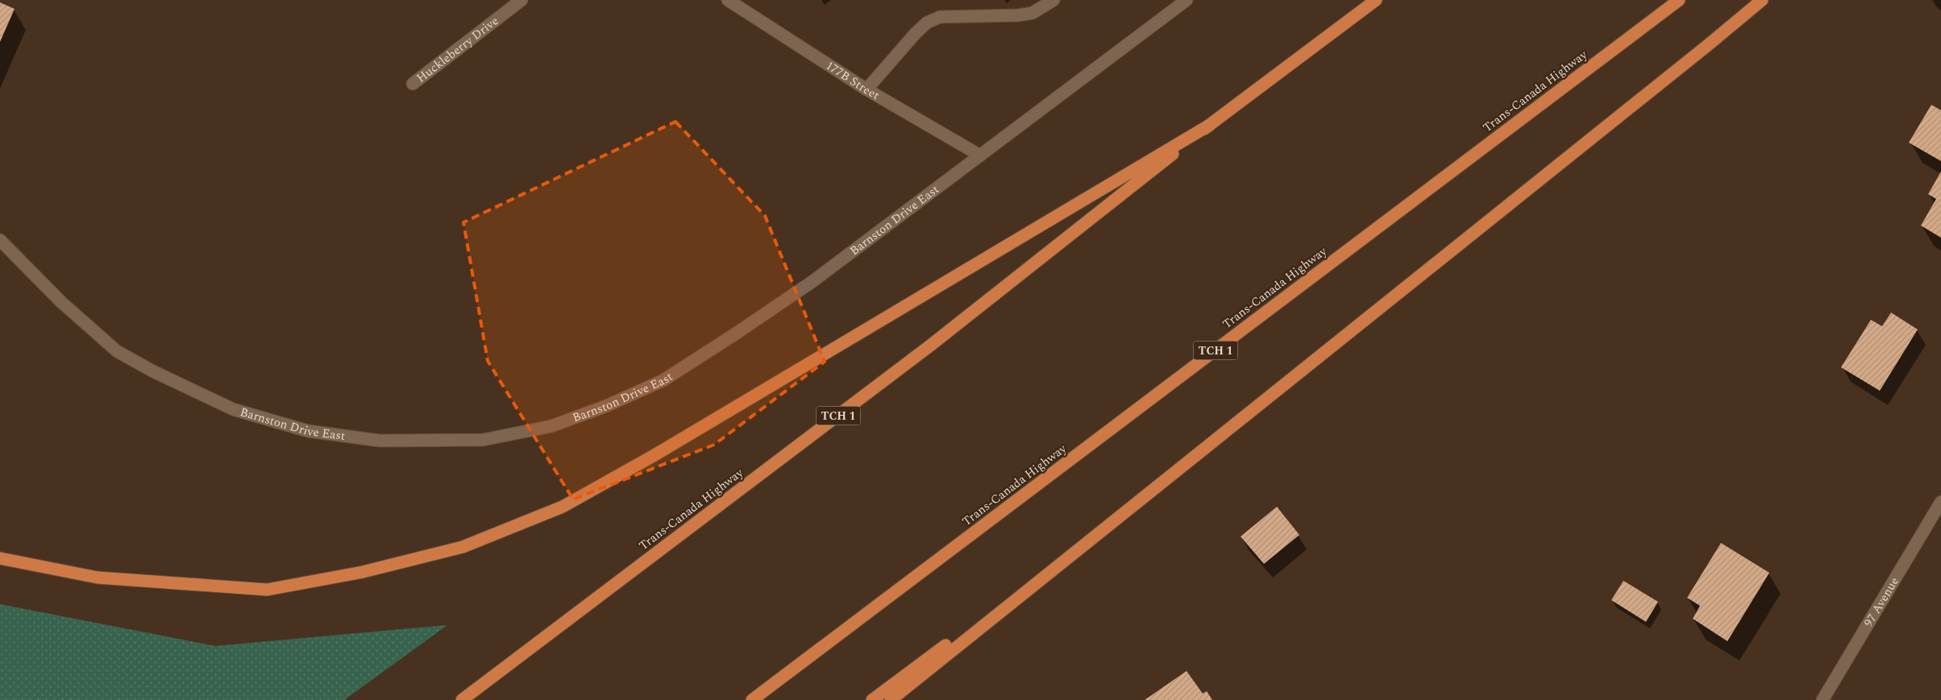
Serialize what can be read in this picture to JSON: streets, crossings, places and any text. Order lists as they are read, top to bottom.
{
  "streets": {
    "highway": ["Trans-Canada Highway", "TCH 1"],
    "street": [
      "Huckleberry Drive",
      "177B Street",
      "Barnston Drive East",
      "97 Avenue"
    ]
  },
  "crossings": [
    ["177B Street", "Barnston Drive East"]
  ]
}
